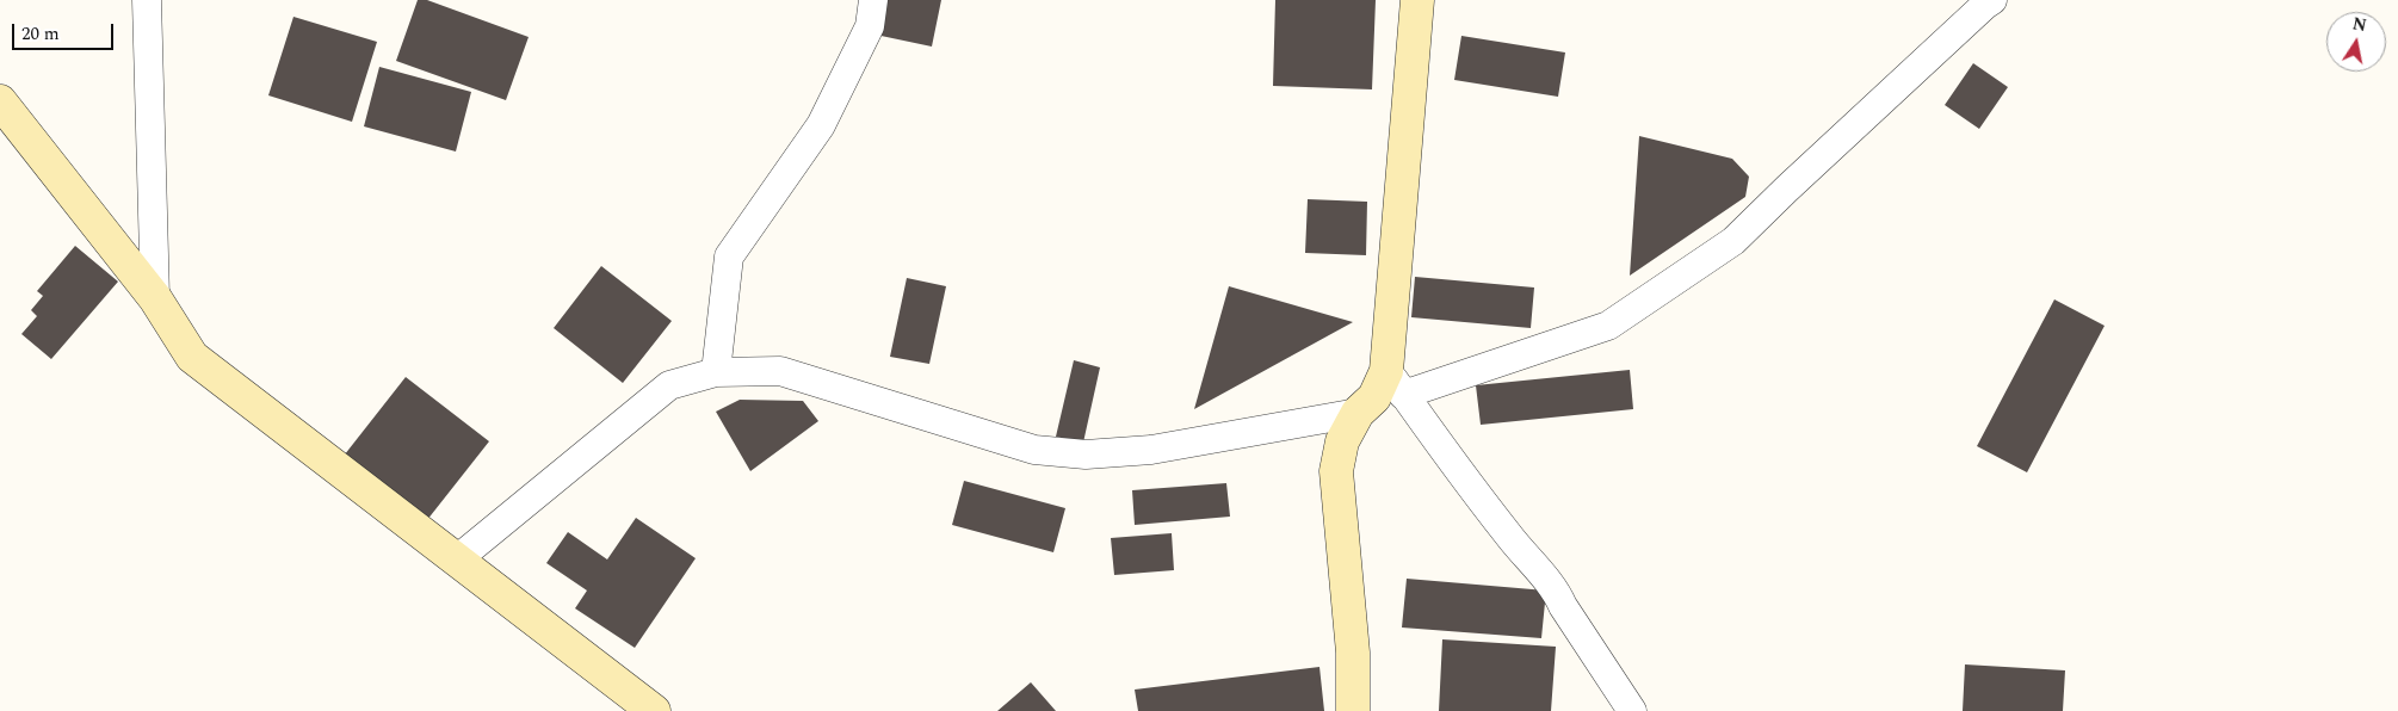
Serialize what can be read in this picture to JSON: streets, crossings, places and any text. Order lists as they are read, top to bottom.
{
  "scale_bar": "20 m",
  "north": "top"
}
